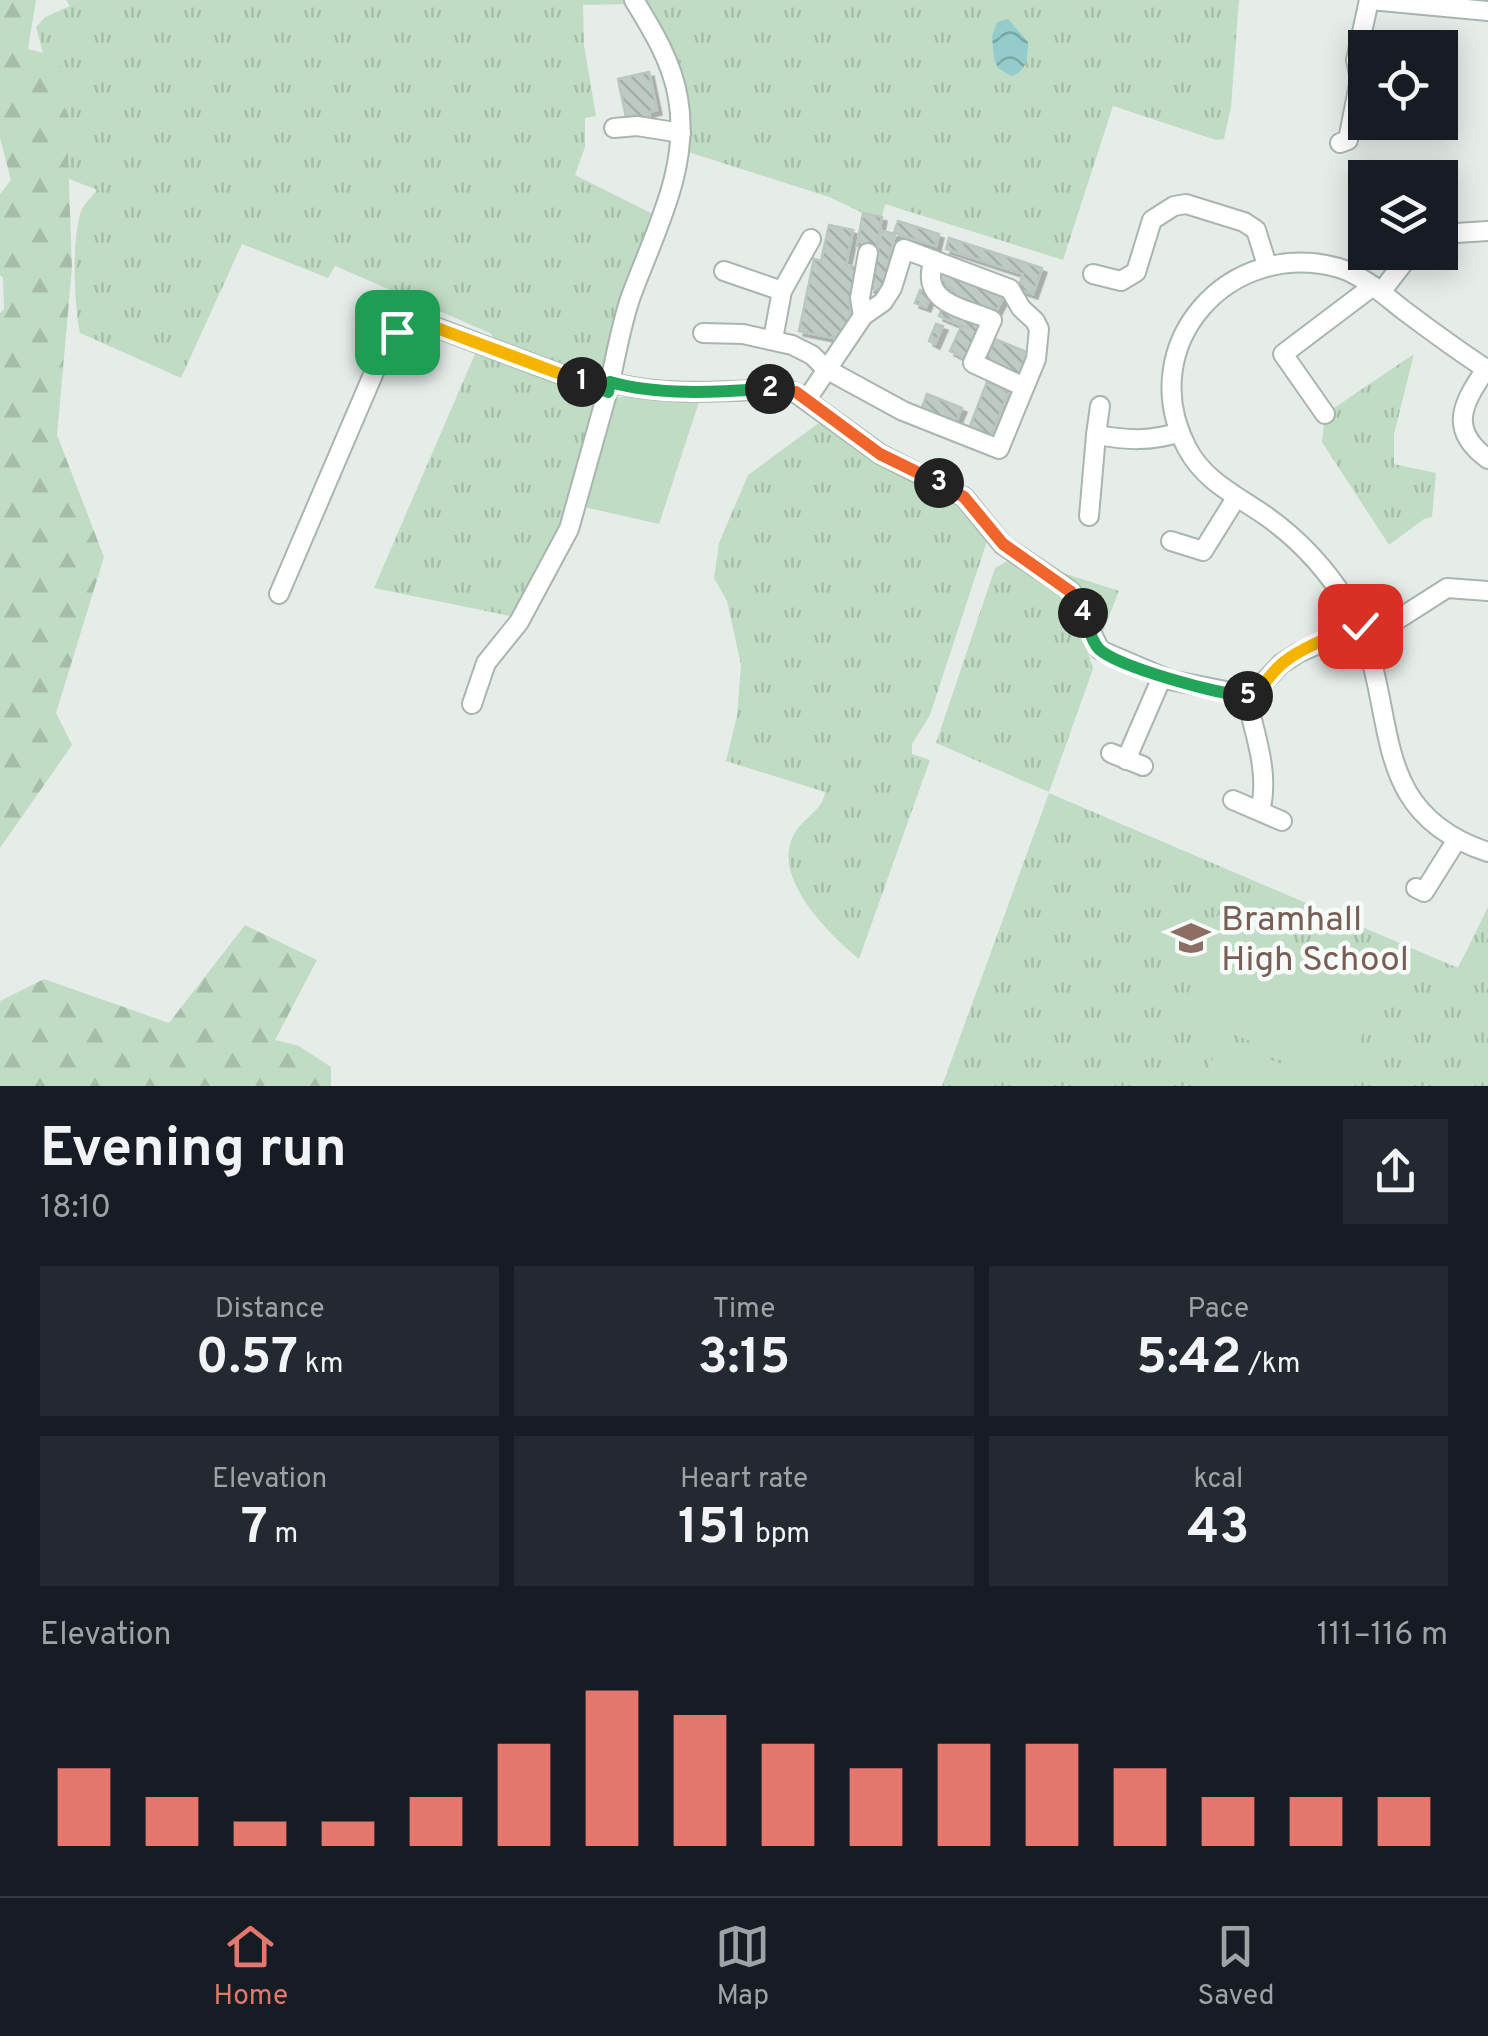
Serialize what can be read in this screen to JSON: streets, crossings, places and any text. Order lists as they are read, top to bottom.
{
  "places": {
    "school or university": ["Bramhall High School"]
  },
  "page": {
    "pins": [
      "1",
      "2",
      "3",
      "4",
      "5"
    ],
    "heading": ["Evening run", "18:10"],
    "stats": [
      ["Distance", "0.57 km"],
      ["Time", "3:15"],
      ["Pace", "5:42 /km"],
      ["Elevation", "7 m"],
      ["Heart rate", "151 bpm"],
      ["kcal", "43"]
    ],
    "chart": ["Elevation", "111–116 m"],
    "tabs": ["Home", "Map", "Saved"]
  }
}
